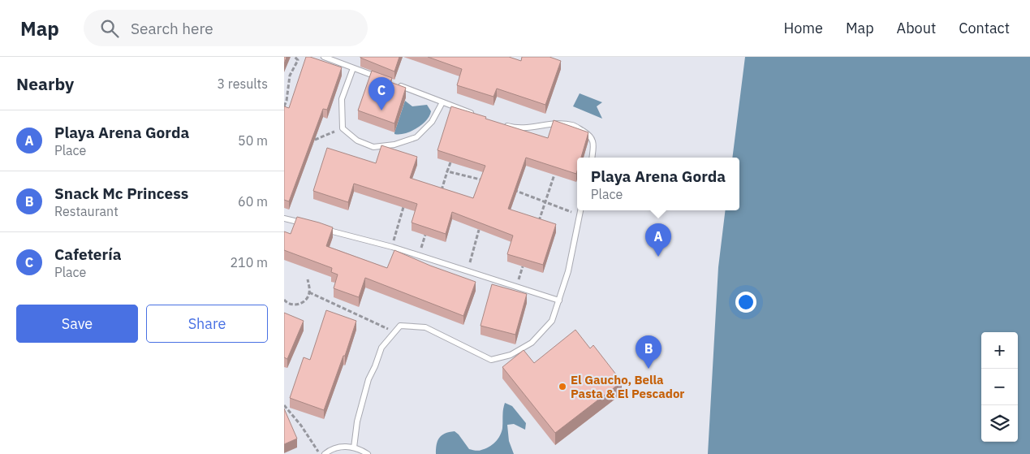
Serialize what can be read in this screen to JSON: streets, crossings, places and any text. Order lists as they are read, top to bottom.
{
  "places": ["El Gaucho, Bella Pasta & El Pescador"],
  "page": {
    "header": "Map",
    "search": "Search here",
    "nav": [
      "Home",
      "Map",
      "About",
      "Contact"
    ],
    "heading": ["Nearby", "3 results"],
    "pins": ["C", "A", "B"],
    "list": [
      {
        "mark": "A",
        "name": "Playa Arena Gorda",
        "note": "Place",
        "value": "50 m"
      },
      {
        "mark": "B",
        "name": "Snack Mc Princess",
        "note": "Restaurant",
        "value": "60 m"
      },
      {
        "mark": "C",
        "name": "Cafetería",
        "note": "Place",
        "value": "210 m"
      }
    ],
    "popup": ["Playa Arena Gorda", "Place"],
    "buttons": ["Save", "Share"],
    "map_buttons": ["+", "−"]
  }
}
